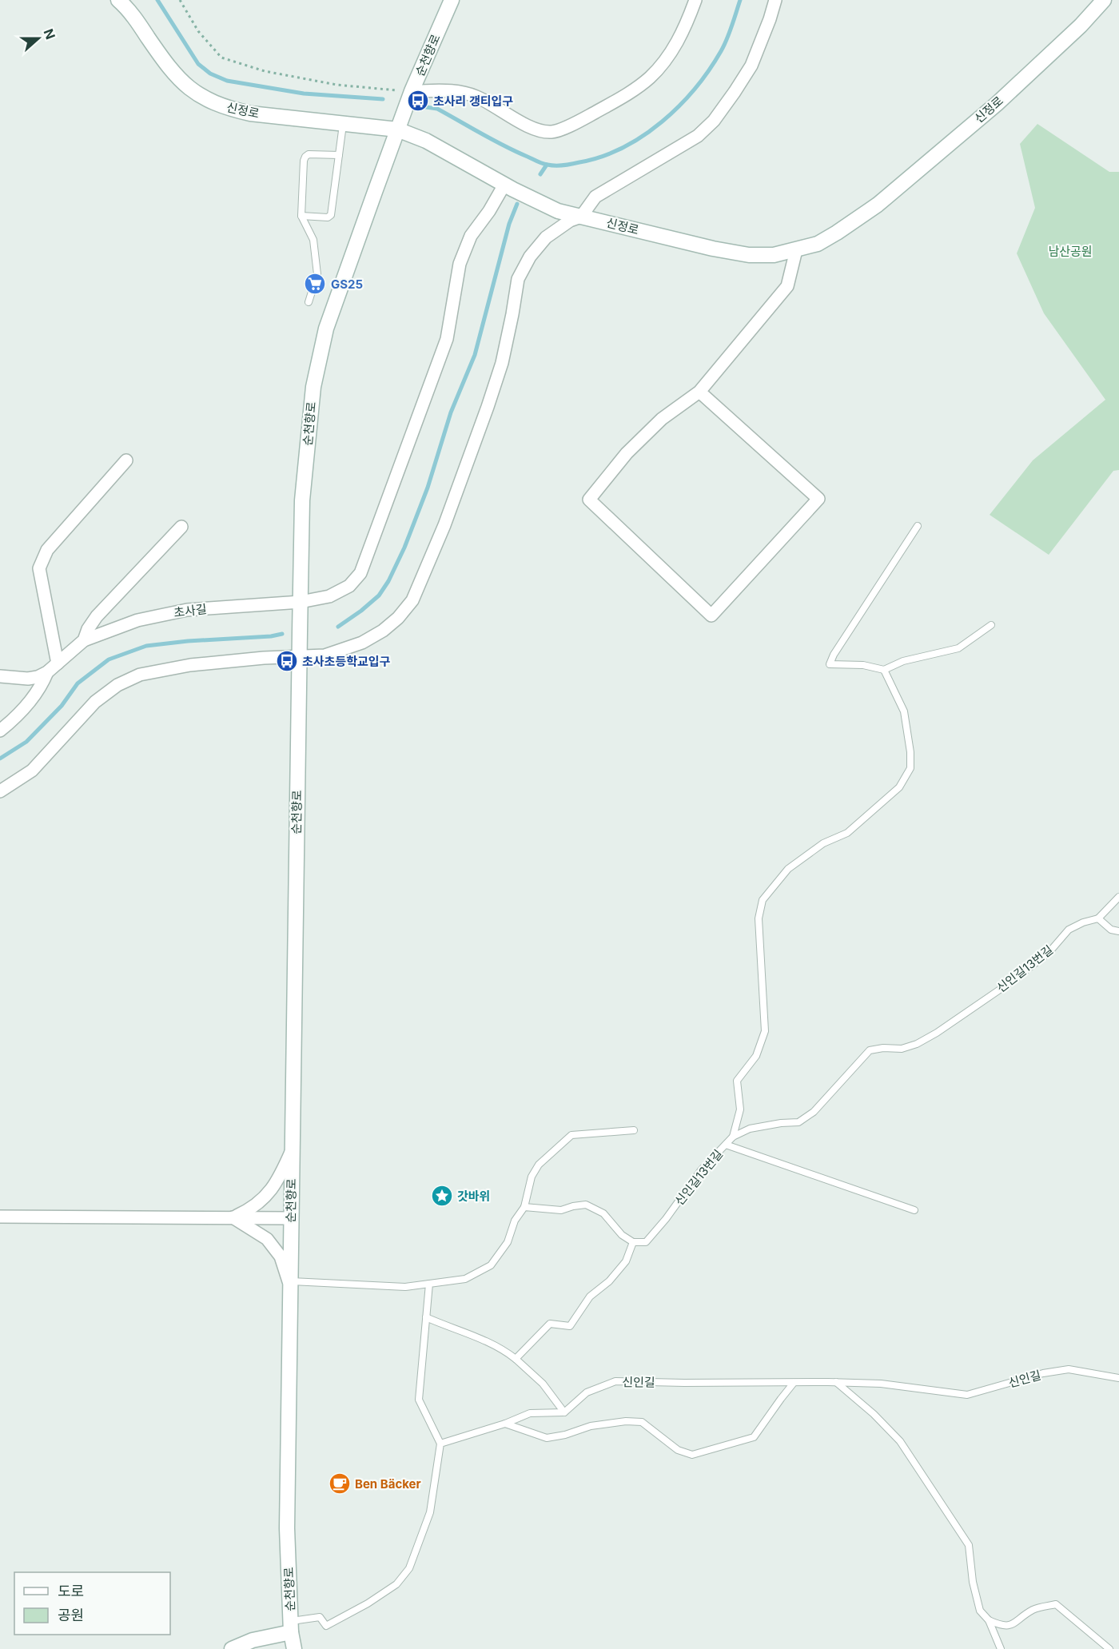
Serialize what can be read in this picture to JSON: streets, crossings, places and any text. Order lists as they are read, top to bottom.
{
  "streets": {
    "main road": ["순천향로", "신정로"],
    "street": ["초사길"],
    "lane": ["신인길13번길", "신인길"]
  },
  "crossings": [
    ["순천향로", "신정로"],
    ["순천향로", "초사길"],
    ["신정로", "초사길"]
  ],
  "parks": ["남산공원"],
  "places": {
    "bus stop": ["초사리 갱티입구", "초사초등학교입구"],
    "supermarket": ["GS25"],
    "place": ["갓바위"],
    "cafe": ["Ben Bäcker"]
  },
  "legend": ["도로", "공원"],
  "north": "right"
}
